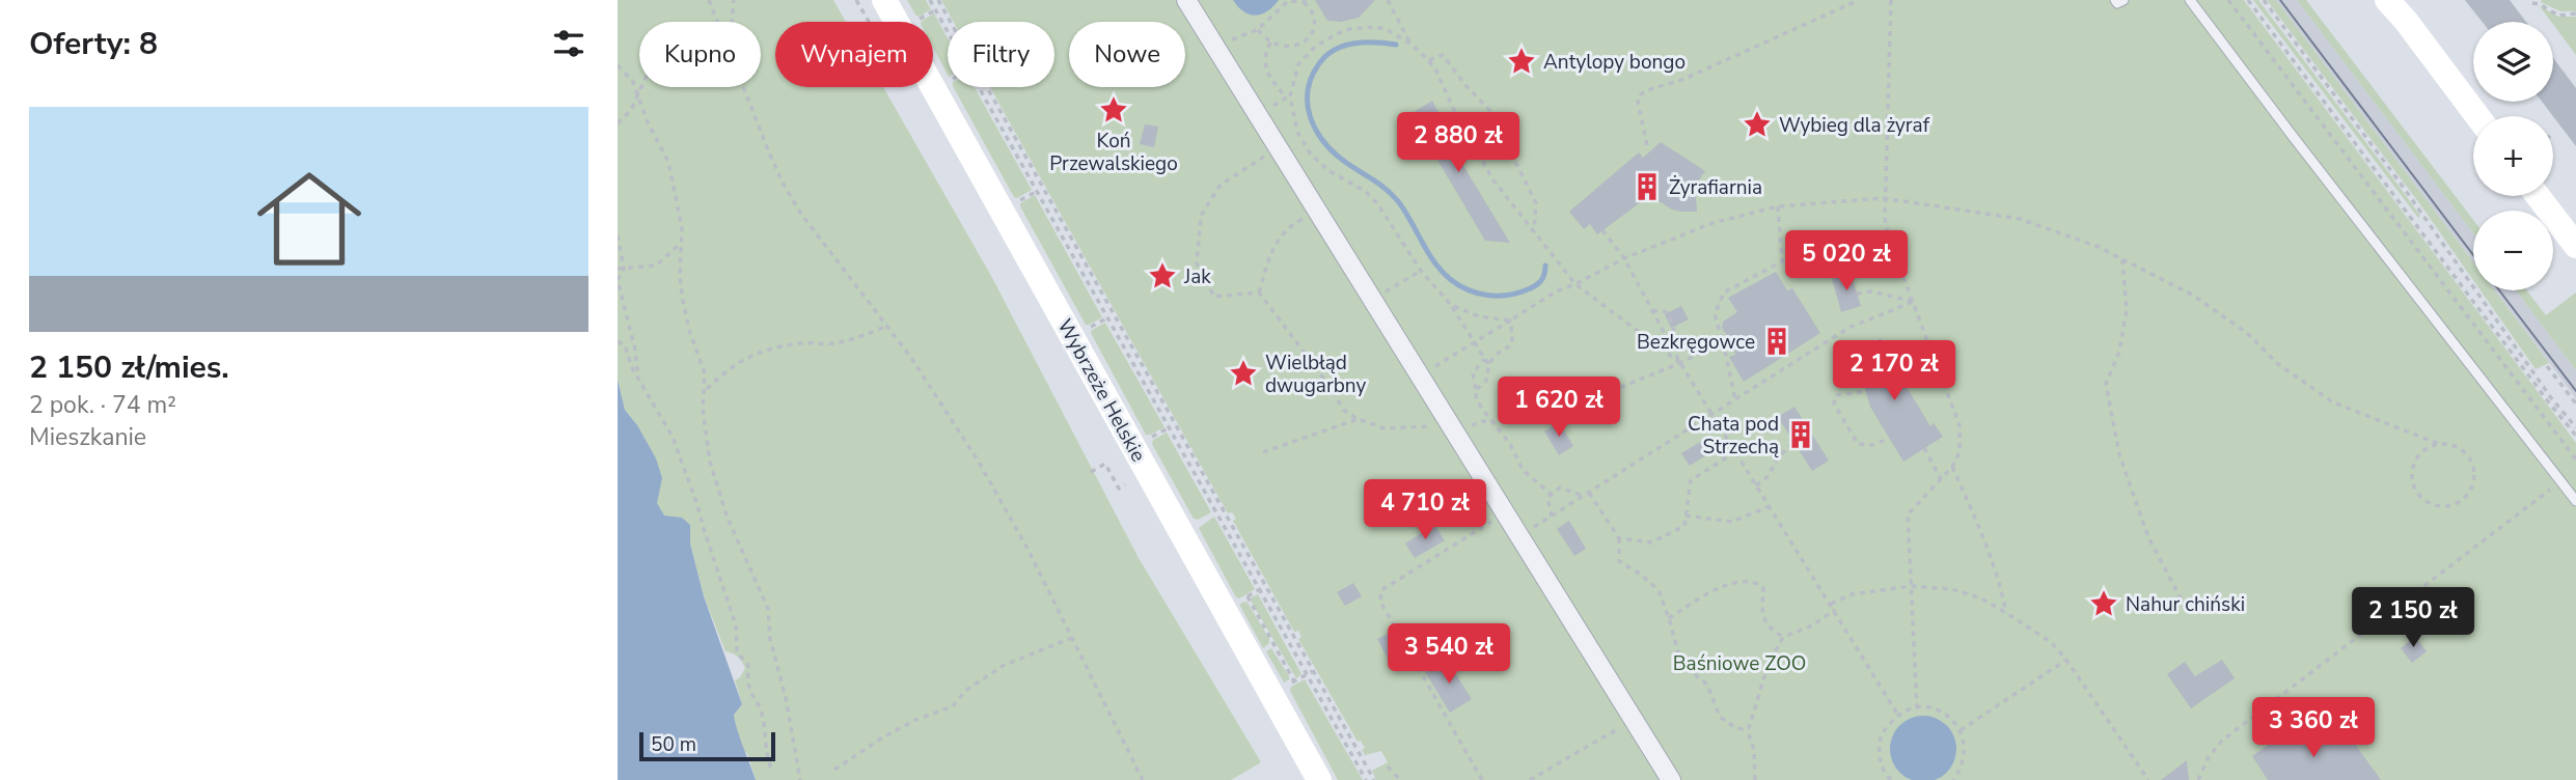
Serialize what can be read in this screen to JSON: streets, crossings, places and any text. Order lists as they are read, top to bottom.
{
  "streets": {
    "main road": ["Wybrzeże Helskie"]
  },
  "parks": ["Baśniowe ZOO"],
  "places": {
    "place": [
      "Antylopy bongo",
      "Koń Przewalskiego",
      "Wybieg dla żyraf",
      "Jak",
      "Wielbłąd dwugarbny",
      "Nahur chiński"
    ],
    "building": ["Żyrafiarnia", "Bezkręgowce", "Chata pod Strzechą"]
  },
  "scale_bar": "50 m",
  "page": {
    "heading": "Oferty: 8",
    "map_buttons": ["+", "−"],
    "chip": [
      "Kupno",
      "Wynajem",
      "Filtry",
      "Nowe"
    ],
    "list": [
      {
        "name": "2 150 zł/mies.",
        "note": "2 pok. · 74 m² · Mieszkanie"
      }
    ],
    "price": [
      "2 880 zł",
      "5 020 zł",
      "2 170 zł",
      "1 620 zł",
      "4 710 zł",
      "2 150 zł",
      "3 540 zł",
      "3 360 zł"
    ],
    "scale": "50 m"
  }
}
